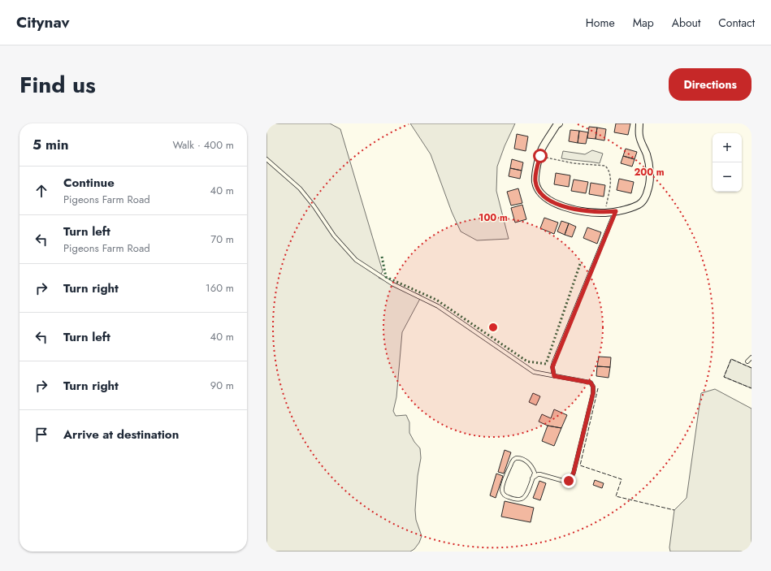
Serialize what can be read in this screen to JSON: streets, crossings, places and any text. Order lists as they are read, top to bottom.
{
  "page": {
    "header": "Citynav",
    "nav": [
      "Home",
      "Map",
      "About",
      "Contact"
    ],
    "title": "Find us",
    "buttons": "Directions",
    "heading": ["5 min", "Walk · 400 m"],
    "map_buttons": ["+", "−"],
    "list": [
      ["Continue", "Pigeons Farm Road", "40 m"],
      ["Turn left", "Pigeons Farm Road", "70 m"],
      ["Turn right", "160 m"],
      ["Turn left", "40 m"],
      ["Turn right", "90 m"],
      "Arrive at destination"
    ]
  },
  "rings": ["200 m", "100 m"]
}
